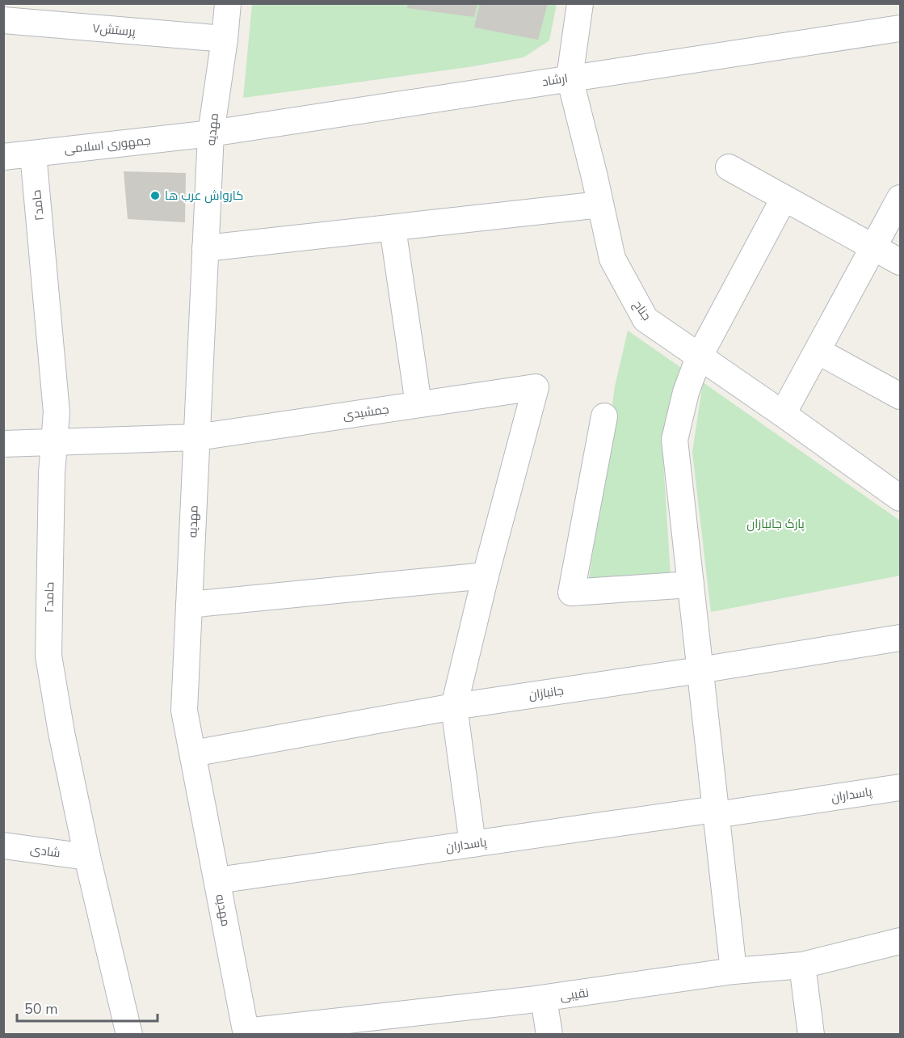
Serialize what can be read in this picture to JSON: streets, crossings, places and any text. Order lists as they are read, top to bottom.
{
  "streets": {
    "street": [
      "پرستش۷",
      "ارشاد",
      "مهدیه",
      "جمهوری اسلامی",
      "حامد۲",
      "جناح",
      "جمشیدی",
      "جانبازان",
      "پاسداران",
      "شادی",
      "نقیبی"
    ]
  },
  "crossings": [
    ["پرستش۷", "مهدیه"],
    ["ارشاد", "مهدیه"],
    ["ارشاد", "جمهوری اسلامی"],
    ["ارشاد", "جناح"],
    ["مهدیه", "جمهوری اسلامی"],
    ["مهدیه", "جمشیدی"],
    ["مهدیه", "جانبازان"],
    ["مهدیه", "پاسداران"],
    ["مهدیه", "نقیبی"],
    ["جمهوری اسلامی", "حامد۲"],
    ["حامد۲", "جمشیدی"],
    ["حامد۲", "شادی"]
  ],
  "parks": ["پارک جانبازان"],
  "places": ["کارواش عرب ها"],
  "scale_bar": "50 m"
}
